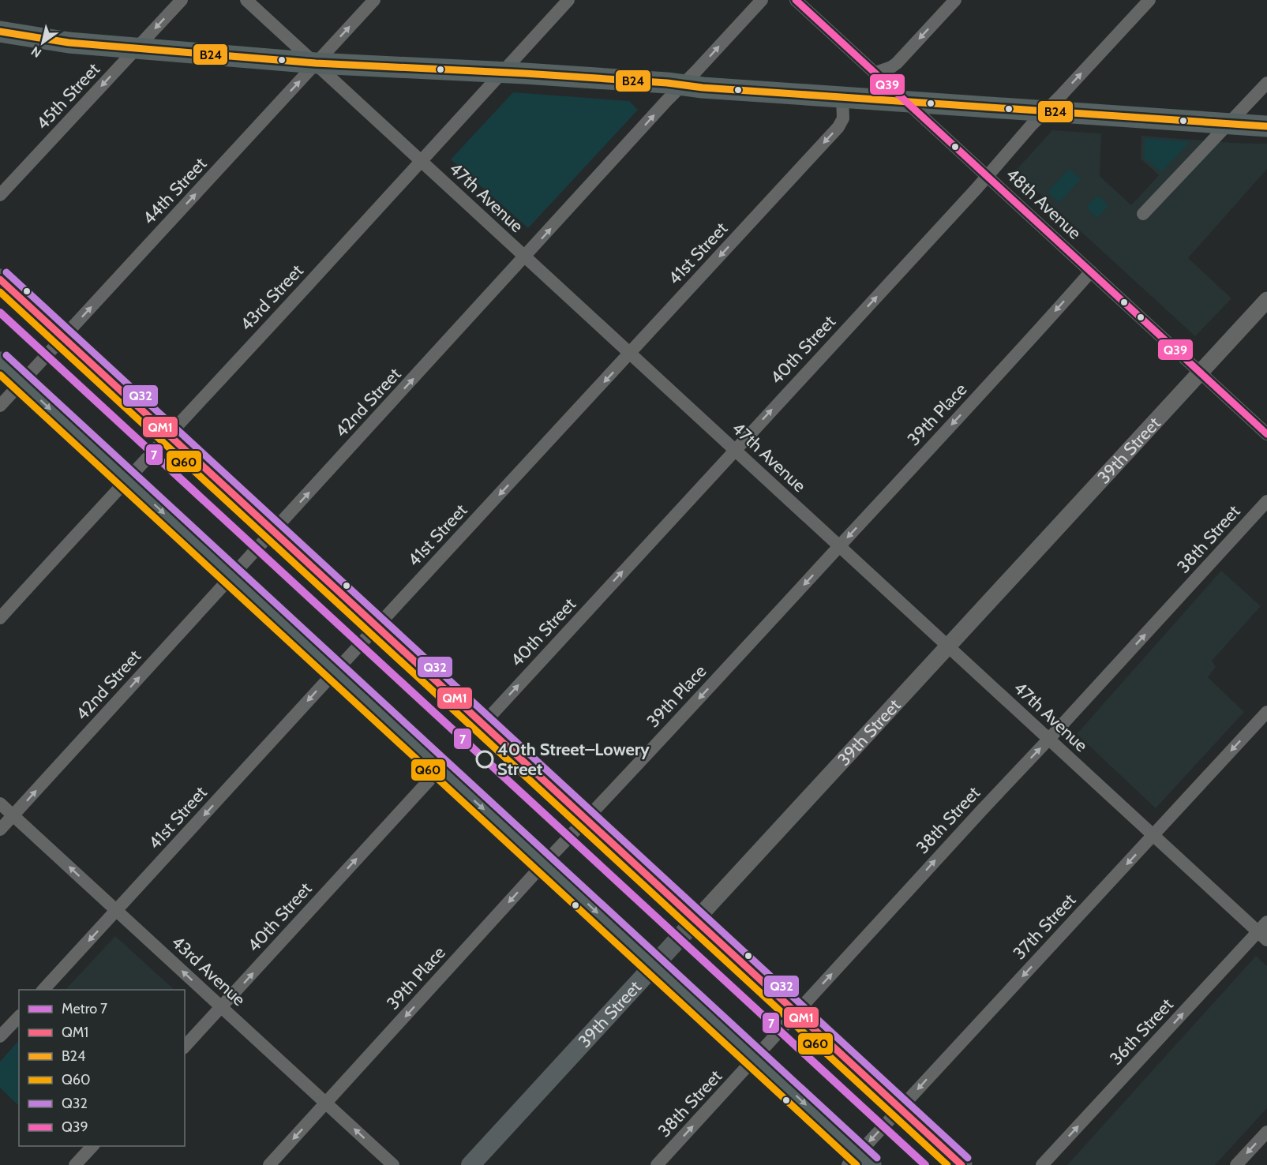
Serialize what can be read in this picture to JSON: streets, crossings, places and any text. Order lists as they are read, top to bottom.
{
  "streets": {
    "main road": ["39th Street"],
    "street": [
      "45th Street",
      "44th Street",
      "47th Avenue",
      "48th Avenue",
      "41st Street",
      "43rd Street",
      "40th Street",
      "42nd Street",
      "39th Place",
      "38th Street",
      "37th Street",
      "43rd Avenue",
      "36th Street"
    ]
  },
  "crossings": [
    ["44th Street", "47th Avenue"],
    ["47th Avenue", "41st Street"],
    ["47th Avenue", "43rd Street"],
    ["47th Avenue", "40th Street"],
    ["47th Avenue", "42nd Street"],
    ["47th Avenue", "39th Place"],
    ["47th Avenue", "39th Street"],
    ["47th Avenue", "38th Street"],
    ["47th Avenue", "37th Street"],
    ["47th Avenue", "36th Street"],
    ["48th Avenue", "40th Street"],
    ["48th Avenue", "39th Place"],
    ["48th Avenue", "39th Street"],
    ["41st Street", "43rd Avenue"],
    ["40th Street", "43rd Avenue"],
    ["42nd Street", "43rd Avenue"],
    ["39th Place", "43rd Avenue"]
  ],
  "one_way": [
    "45th Street",
    "44th Street",
    "41st Street",
    "40th Street",
    "42nd Street",
    "39th Place",
    "38th Street",
    "37th Street",
    "43rd Avenue",
    "36th Street"
  ],
  "places": ["40th Street–Lowery Street"],
  "lines": [
    "transit line Q39",
    "transit line B24",
    "transit line Q32",
    "transit line QM1",
    "transit line Q60",
    "metro line 7"
  ],
  "legend": [
    "Metro 7",
    "QM1",
    "B24",
    "Q60",
    "Q32",
    "Q39"
  ],
  "north": "bottom left"
}
